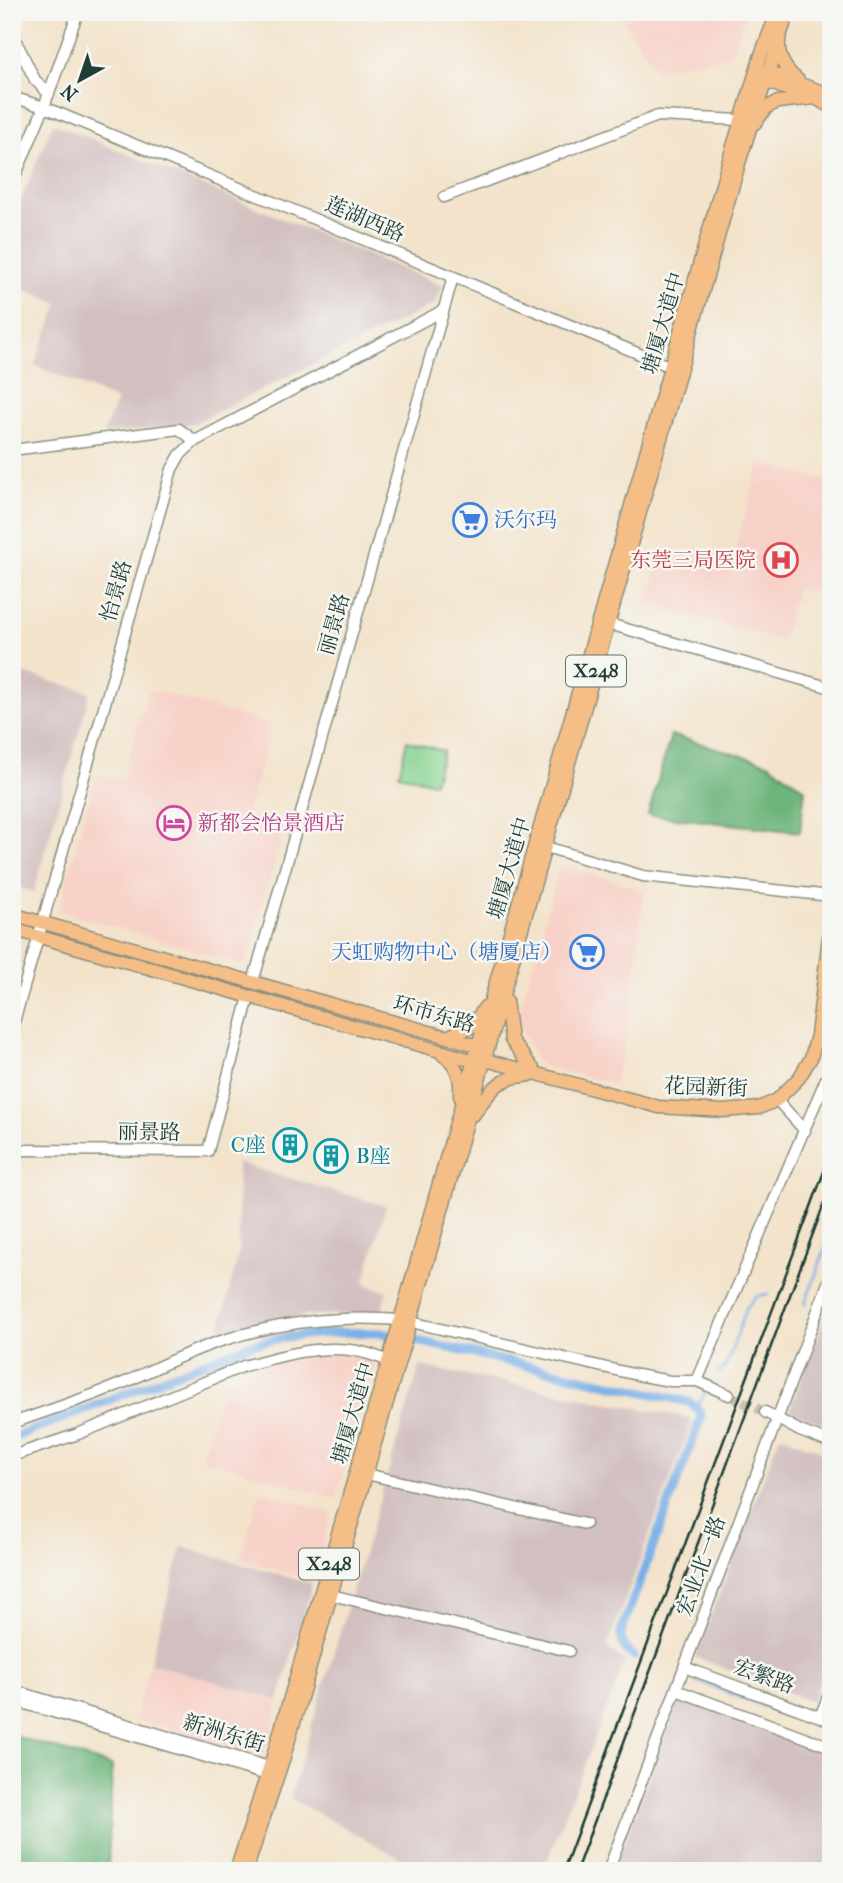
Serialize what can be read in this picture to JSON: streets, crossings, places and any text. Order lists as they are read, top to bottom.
{
  "streets": {
    "main road": [
      "塘厦大道中",
      "X248",
      "环市东路",
      "花园新街"
    ],
    "street": [
      "莲湖西路",
      "怡景路",
      "丽景路",
      "宏业北一路",
      "宏繁路",
      "新洲东街"
    ]
  },
  "crossings": [
    ["莲湖西路", "塘厦大道中"],
    ["莲湖西路", "丽景路"],
    ["塘厦大道中", "X248"],
    ["塘厦大道中", "环市东路"],
    ["塘厦大道中", "花园新街"],
    ["塘厦大道中", "新洲东街"],
    ["怡景路", "丽景路"],
    ["怡景路", "环市东路"],
    ["丽景路", "环市东路"],
    ["X248", "新洲东街"],
    ["环市东路", "花园新街"],
    ["宏业北一路", "宏繁路"]
  ],
  "places": {
    "supermarket": ["沃尔玛", "天虹购物中心（塘厦店）"],
    "hospital": ["东莞三局医院"],
    "hotel": ["新都会怡景酒店"],
    "building": ["C座", "B座"]
  },
  "north": "bottom left"
}
